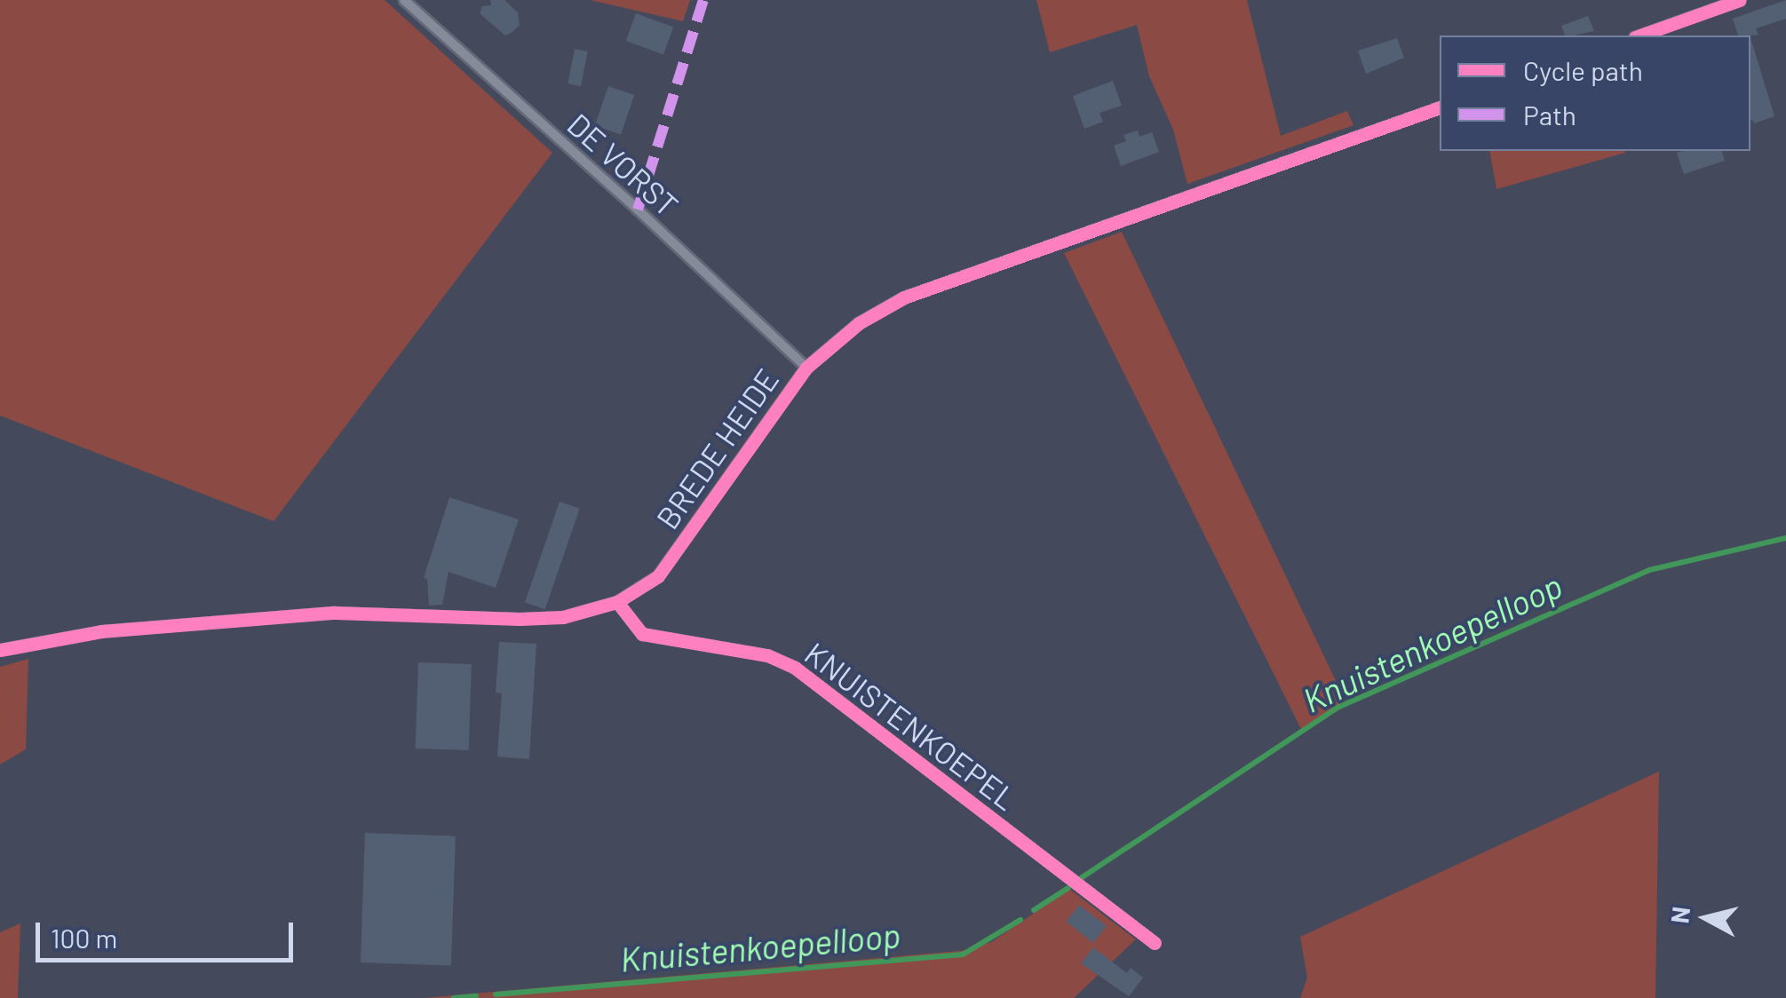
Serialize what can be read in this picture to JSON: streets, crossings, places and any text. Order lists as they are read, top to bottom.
{
  "streets": {
    "street": ["DE VORST", "BREDE HEIDE", "KNUISTENKOEPEL"]
  },
  "crossings": [
    ["DE VORST", "BREDE HEIDE"],
    ["BREDE HEIDE", "KNUISTENKOEPEL"]
  ],
  "water": ["Knuistenkoepelloop"],
  "legend": ["Cycle path", "Path"],
  "scale_bar": "100 m",
  "north": "left"
}
